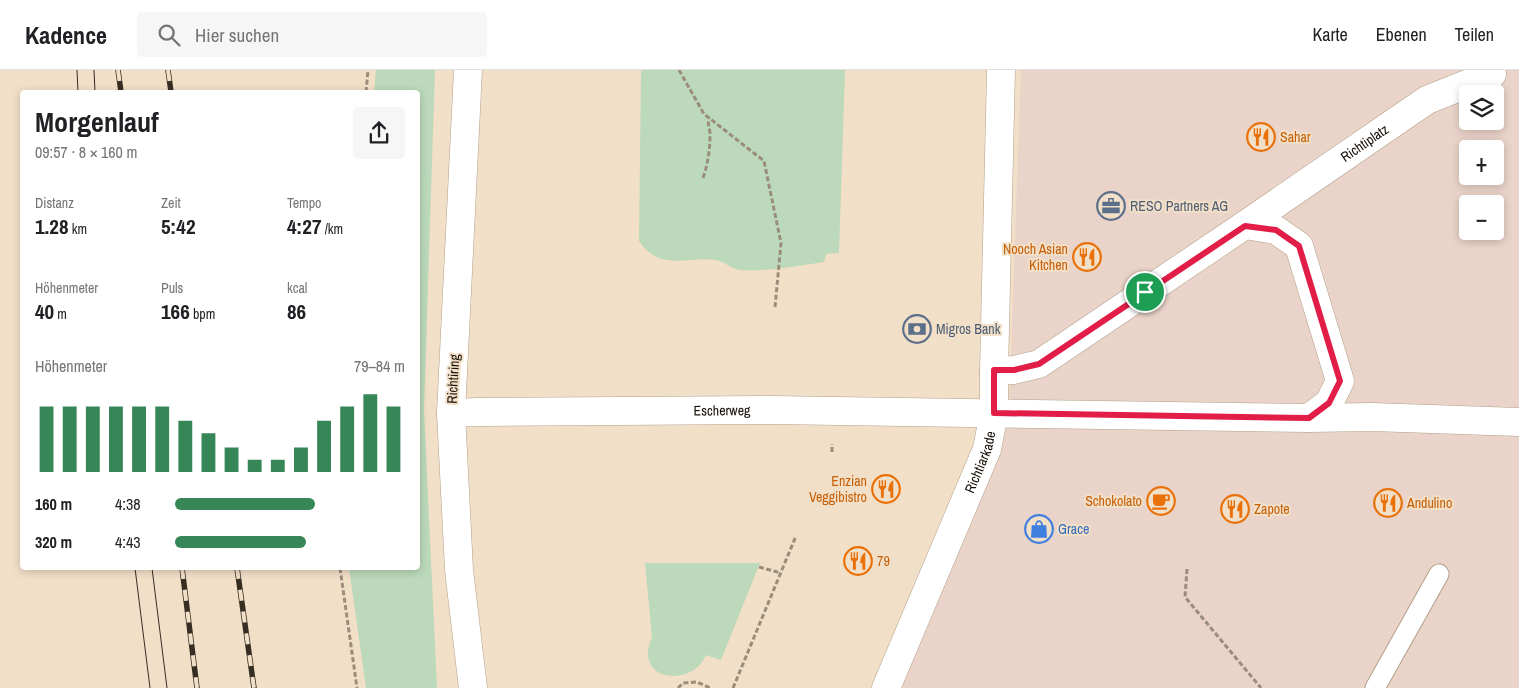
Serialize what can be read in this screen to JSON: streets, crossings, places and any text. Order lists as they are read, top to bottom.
{
  "streets": {
    "street": [
      "Richtiplatz",
      "Richtiring",
      "Escherweg",
      "Richtiarkade"
    ]
  },
  "crossings": [
    ["Richtiplatz", "Richtiarkade"],
    ["Richtiring", "Escherweg"],
    ["Escherweg", "Richtiarkade"]
  ],
  "places": {
    "restaurant": [
      "Sahar",
      "Nooch Asian Kitchen",
      "Enzian Veggibistro",
      "Andulino",
      "Zapote",
      "79"
    ],
    "office": ["RESO Partners AG"],
    "bank": ["Migros Bank"],
    "cafe": ["Schokolato"],
    "shop": ["Grace"]
  },
  "page": {
    "header": "Kadence",
    "search": "Hier suchen",
    "nav": ["Karte", "Ebenen", "Teilen"],
    "map_buttons": ["+", "−"],
    "heading": ["Morgenlauf", "09:57 · 8 × 160 m"],
    "stats": [
      ["Distanz", "1.28 km"],
      ["Zeit", "5:42"],
      ["Tempo", "4:27 /km"],
      ["Höhenmeter", "40 m"],
      ["Puls", "166 bpm"],
      ["kcal", "86"]
    ],
    "chart": ["Höhenmeter", "79–84 m"],
    "list": [
      {
        "name": "160 m",
        "note": "4:38"
      },
      {
        "name": "320 m",
        "note": "4:43"
      }
    ]
  }
}
